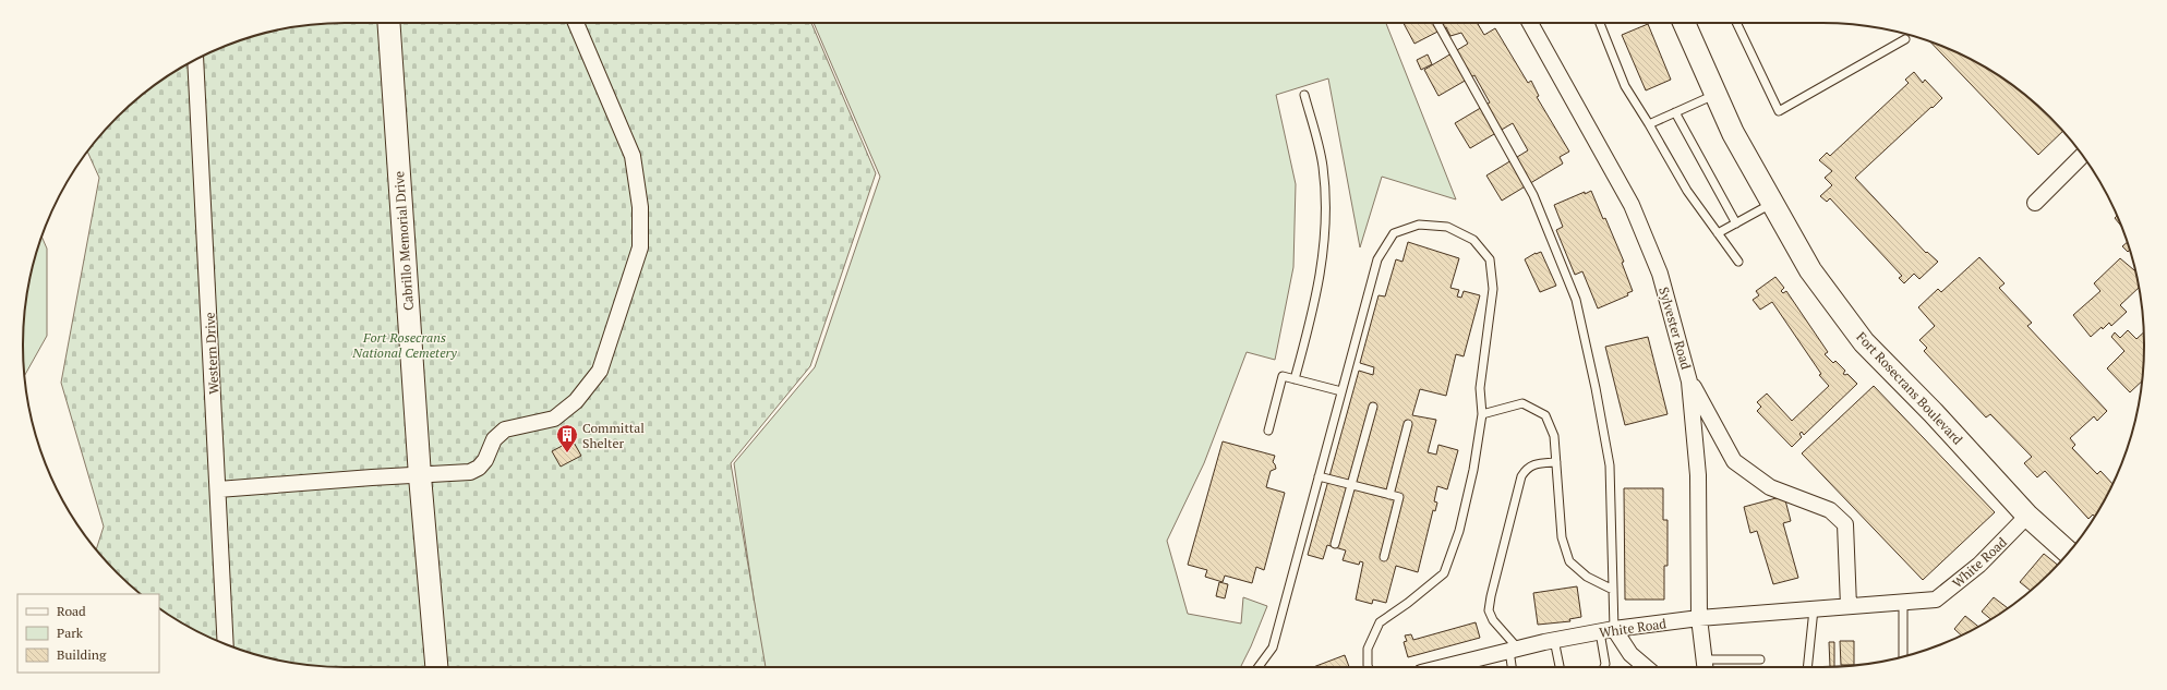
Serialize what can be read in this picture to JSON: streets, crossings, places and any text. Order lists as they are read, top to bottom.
{
  "streets": {
    "street": [
      "Cabrillo Memorial Drive",
      "Sylvester Road",
      "Western Drive",
      "Fort Rosecrans Boulevard",
      "White Road"
    ]
  },
  "crossings": [
    ["Sylvester Road", "White Road"],
    ["Fort Rosecrans Boulevard", "White Road"]
  ],
  "parks": ["Fort Rosecrans National Cemetery"],
  "places": {
    "building": ["Committal Shelter"]
  },
  "legend": ["Road", "Park", "Building"]
}
